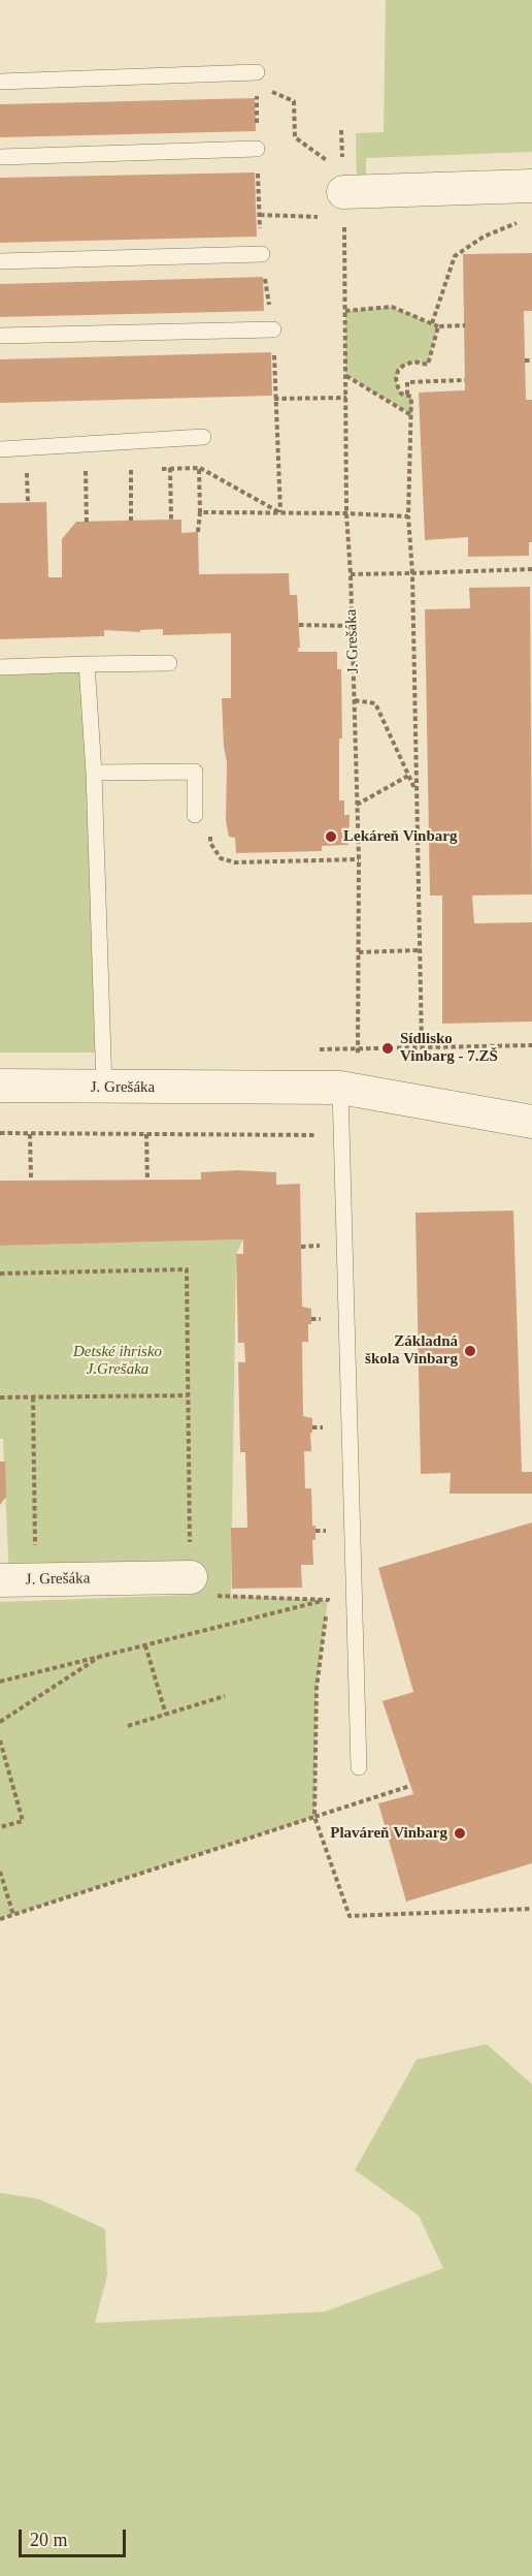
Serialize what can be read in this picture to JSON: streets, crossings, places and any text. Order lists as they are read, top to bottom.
{
  "streets": {
    "street": ["J. Grešáka"]
  },
  "parks": ["Detské ihrisko J.Grešaka"],
  "places": [
    "Lekáreň Vinbarg",
    "Sídlisko Vinbarg - 7.ZŠ",
    "Základná škola Vinbarg",
    "Plaváreň Vinbarg"
  ],
  "scale_bar": "20 m"
}
